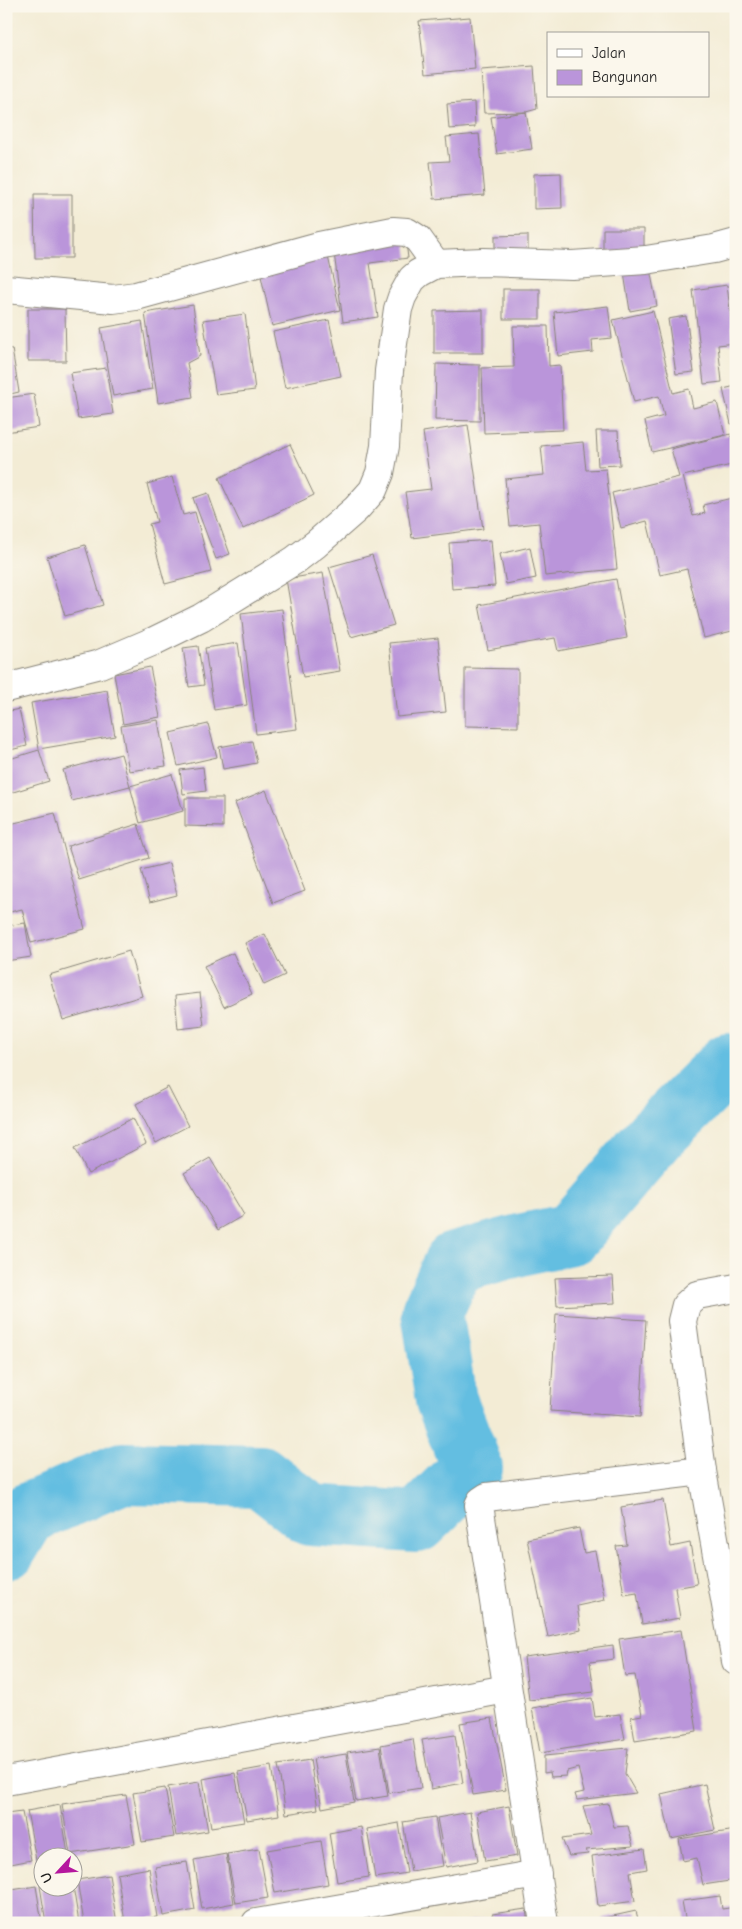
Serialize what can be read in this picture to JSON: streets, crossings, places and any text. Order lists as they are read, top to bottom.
{
  "legend": ["Jalan", "Bangunan"],
  "north": "bottom left"
}
